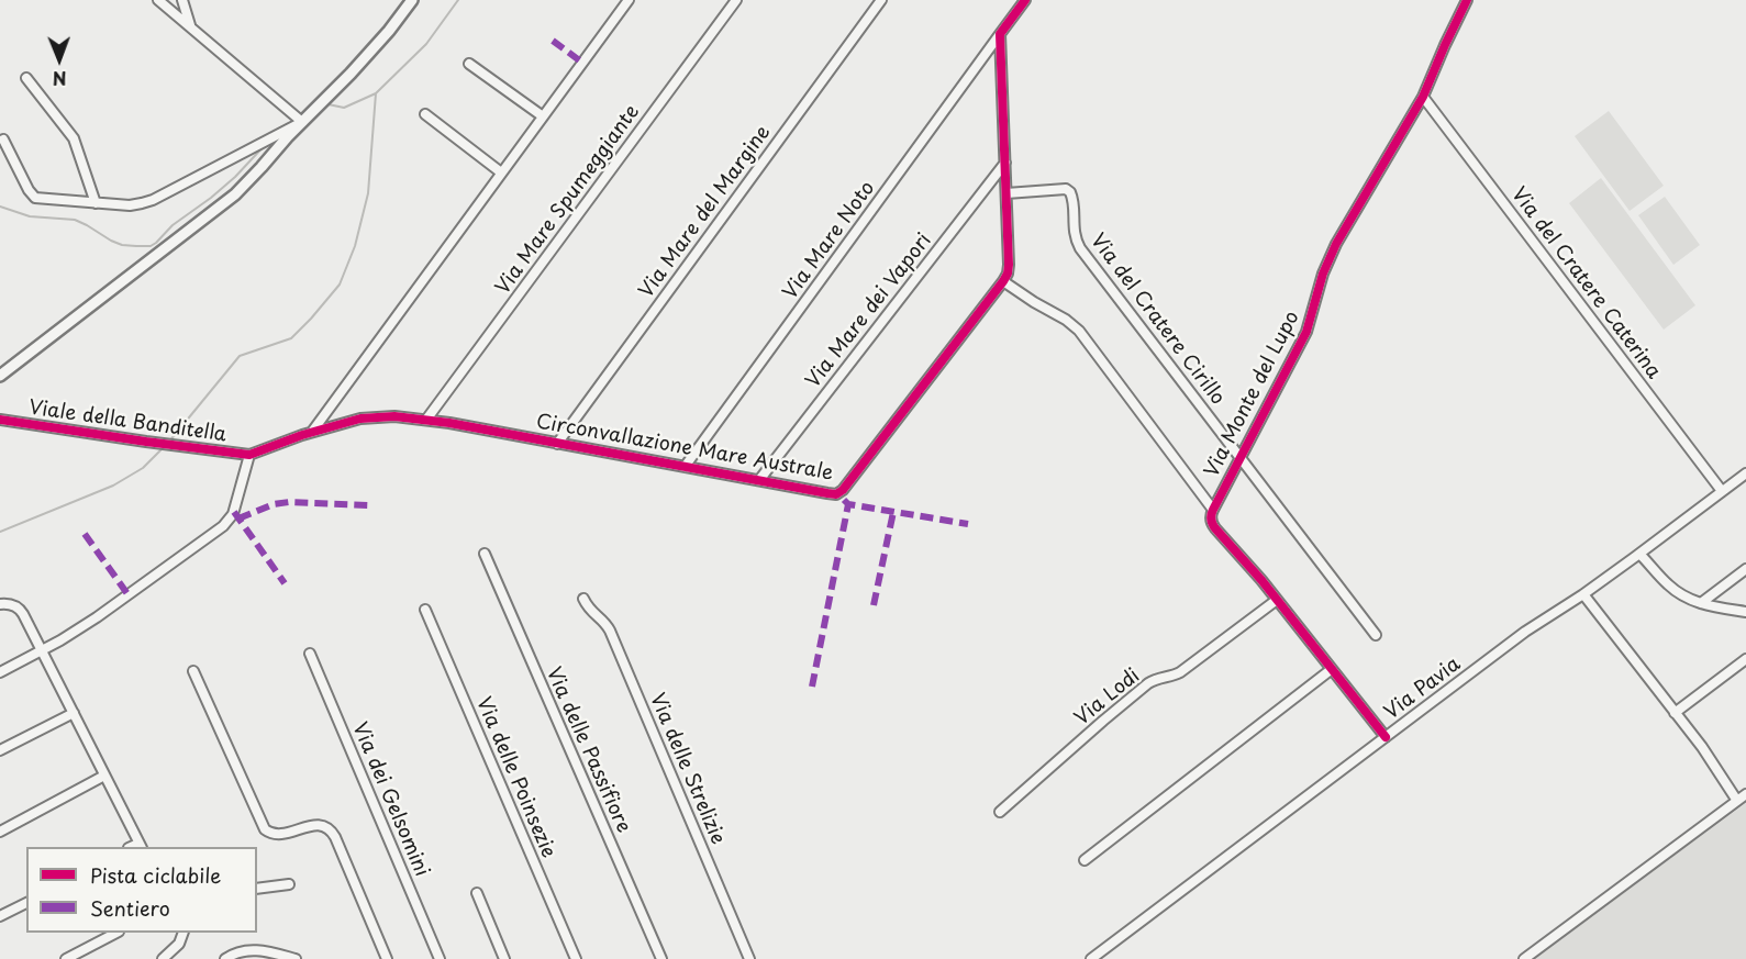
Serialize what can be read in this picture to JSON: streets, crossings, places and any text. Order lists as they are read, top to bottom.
{
  "streets": {
    "street": [
      "Via Mare Spumeggiante",
      "Via Mare del Margine",
      "Via Mare Noto",
      "Via del Cratere Caterina",
      "Via Mare dei Vapori",
      "Via del Cratere Cirillo",
      "Via Monte del Lupo",
      "Viale della Banditella",
      "Circonvallazione Mare Australe",
      "Via Pavia",
      "Via Lodi",
      "Via delle Passifiore",
      "Via delle Strelizie",
      "Via delle Poinsezie",
      "Via dei Gelsomini"
    ]
  },
  "crossings": [
    ["Via Mare Spumeggiante", "Circonvallazione Mare Australe"],
    ["Via Mare del Margine", "Circonvallazione Mare Australe"],
    ["Via Mare Noto", "Circonvallazione Mare Australe"],
    ["Via del Cratere Caterina", "Via Monte del Lupo"],
    ["Via del Cratere Caterina", "Via Pavia"],
    ["Via Mare dei Vapori", "Circonvallazione Mare Australe"],
    ["Via del Cratere Cirillo", "Via Monte del Lupo"],
    ["Via del Cratere Cirillo", "Circonvallazione Mare Australe"],
    ["Via Monte del Lupo", "Via Pavia"],
    ["Via Monte del Lupo", "Via Lodi"],
    ["Viale della Banditella", "Circonvallazione Mare Australe"]
  ],
  "legend": ["Pista ciclabile", "Sentiero"],
  "north": "bottom"
}
